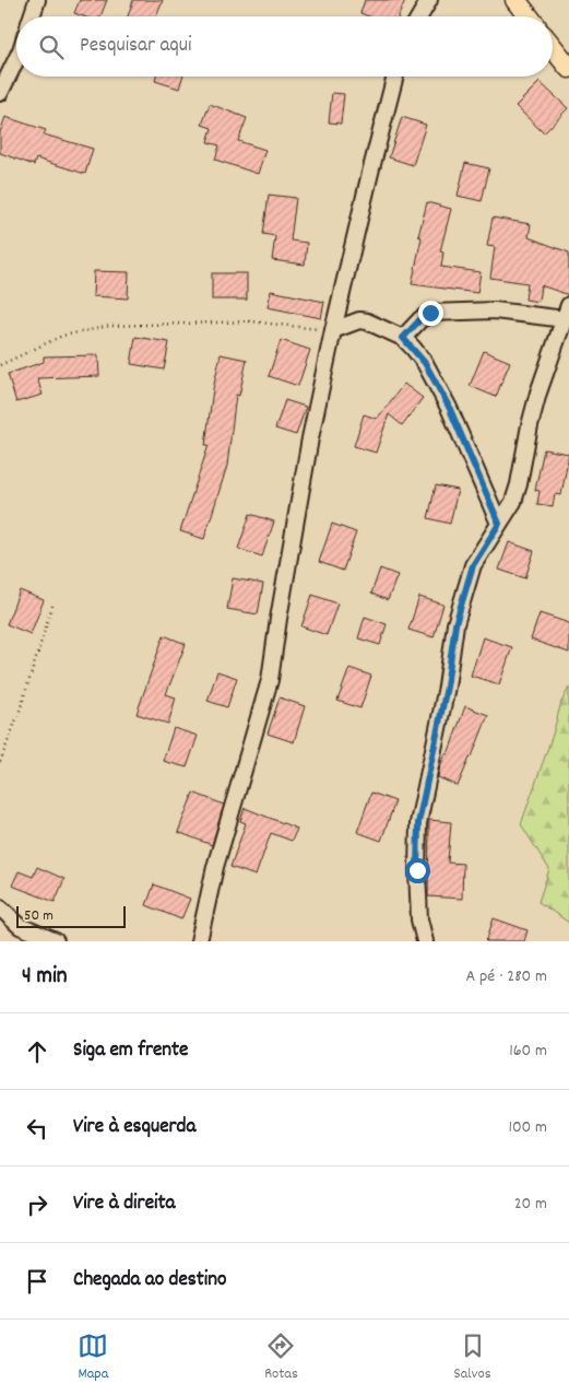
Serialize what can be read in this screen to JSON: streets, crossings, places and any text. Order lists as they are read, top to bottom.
{
  "scale_bar": "50 m",
  "page": {
    "search": "Pesquisar aqui",
    "scale": "50 m",
    "heading": ["4 min", "A pé · 280 m"],
    "list": [
      ["Siga em frente", "160 m"],
      ["Vire à esquerda", "100 m"],
      ["Vire à direita", "20 m"],
      "Chegada ao destino"
    ],
    "nav": ["Mapa", "Rotas", "Salvos"]
  }
}
